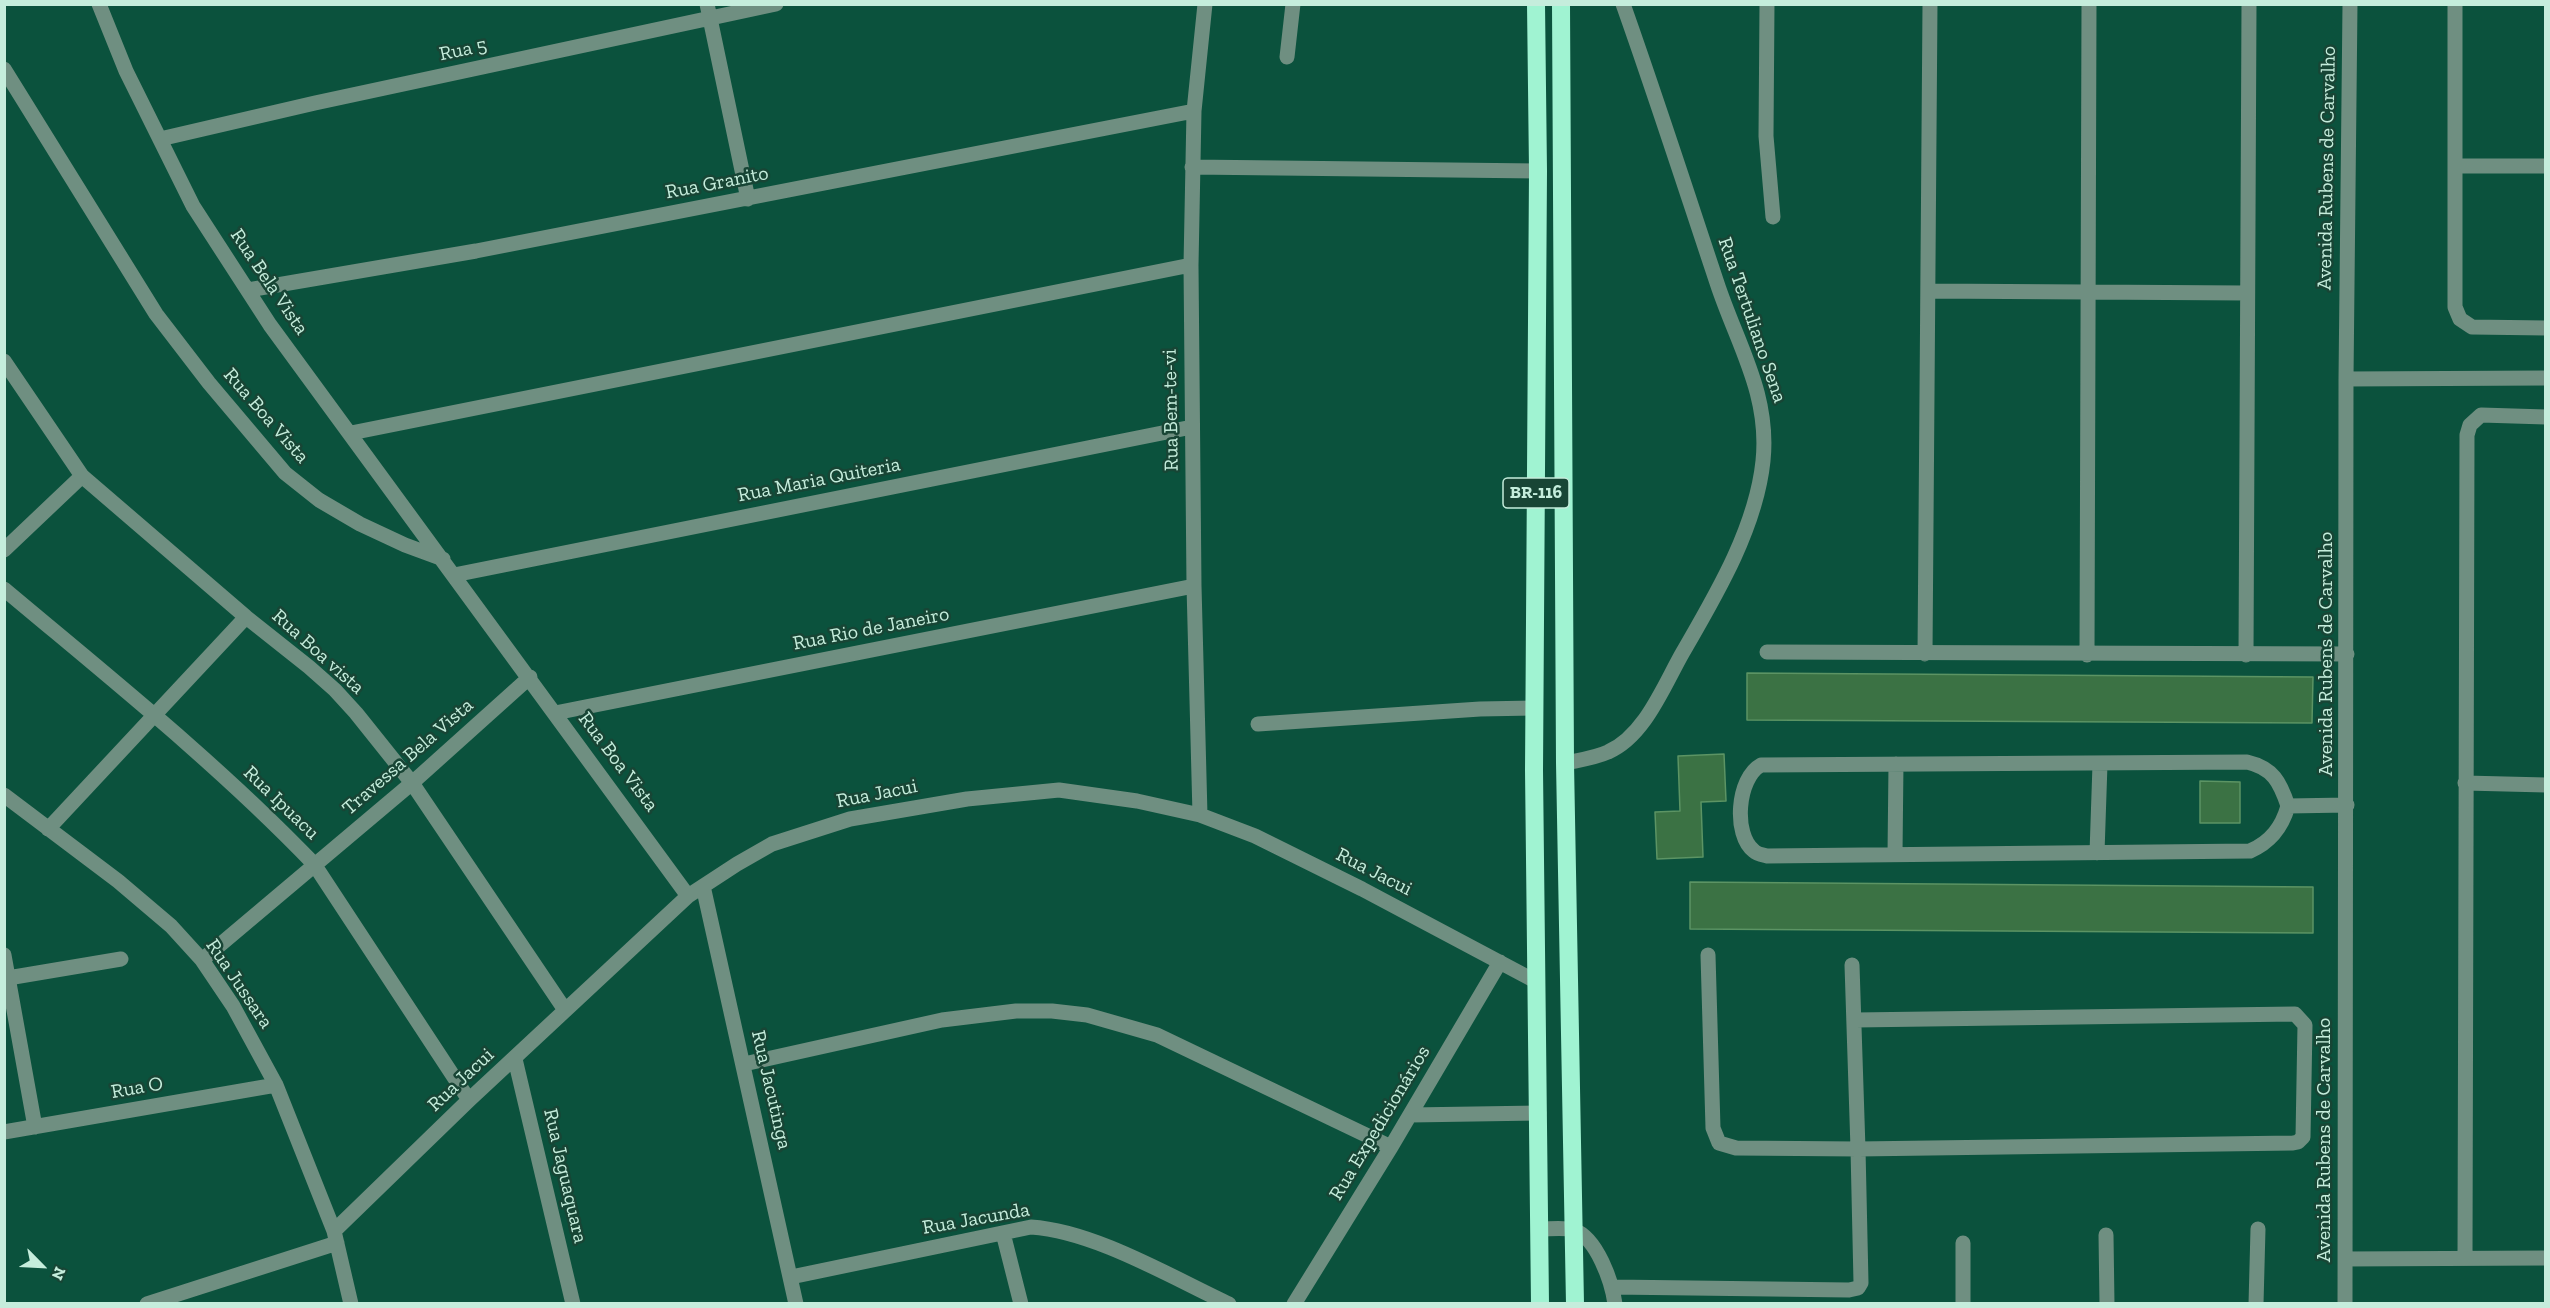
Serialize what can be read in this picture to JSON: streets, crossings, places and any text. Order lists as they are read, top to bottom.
{
  "streets": {
    "highway": ["BR-116"],
    "street": [
      "Rua 5",
      "Avenida Rubens de Carvalho",
      "Rua Granito",
      "Rua Bela Vista",
      "Rua Tertuliano Sena",
      "Rua Bem-te-vi",
      "Rua Boa Vista",
      "Rua Maria Quiteria",
      "Rua Rio de Janeiro",
      "Rua Boa vista",
      "Travessa Bela Vista",
      "Rua Jacui",
      "Rua Ipuacu",
      "Rua Jussara",
      "Rua O",
      "Rua Jacutinga",
      "Rua Expedicionários",
      "Rua Jaguaquara",
      "Rua Jacunda"
    ]
  },
  "crossings": [
    ["Rua 5", "Rua Bela Vista"],
    ["Rua Granito", "Rua Bela Vista"],
    ["Rua Granito", "Rua Bem-te-vi"],
    ["Rua Bela Vista", "Rua Boa Vista"],
    ["Rua Bem-te-vi", "Rua Maria Quiteria"],
    ["Rua Bem-te-vi", "Rua Rio de Janeiro"],
    ["Rua Bem-te-vi", "Rua Jacui"],
    ["Rua Boa Vista", "Rua Maria Quiteria"],
    ["Rua Boa Vista", "Rua Rio de Janeiro"],
    ["Rua Boa Vista", "Travessa Bela Vista"],
    ["Rua Boa Vista", "Rua Jacui"],
    ["BR-116", "Rua Jacui"],
    ["Rua Boa vista", "Travessa Bela Vista"],
    ["Rua Boa vista", "Rua Jacui"],
    ["Travessa Bela Vista", "Rua Ipuacu"],
    ["Travessa Bela Vista", "Rua Jussara"],
    ["Rua Jacui", "Rua Ipuacu"],
    ["Rua Jacui", "Rua Jussara"],
    ["Rua Jacui", "Rua Jacutinga"],
    ["Rua Jacui", "Rua Expedicionários"],
    ["Rua Jacui", "Rua Jaguaquara"],
    ["Rua Jussara", "Rua O"],
    ["Rua Jacutinga", "Rua Jacunda"]
  ],
  "north": "bottom right"
}
